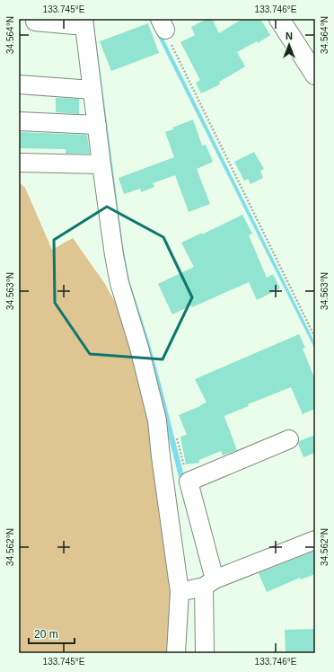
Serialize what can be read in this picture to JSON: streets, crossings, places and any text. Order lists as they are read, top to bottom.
{
  "scale_bar": "20 m",
  "north": "top",
  "coordinates": [
    "133.745°E",
    "133.746°E",
    "34.564°N",
    "34.563°N",
    "34.562°N"
  ]
}
